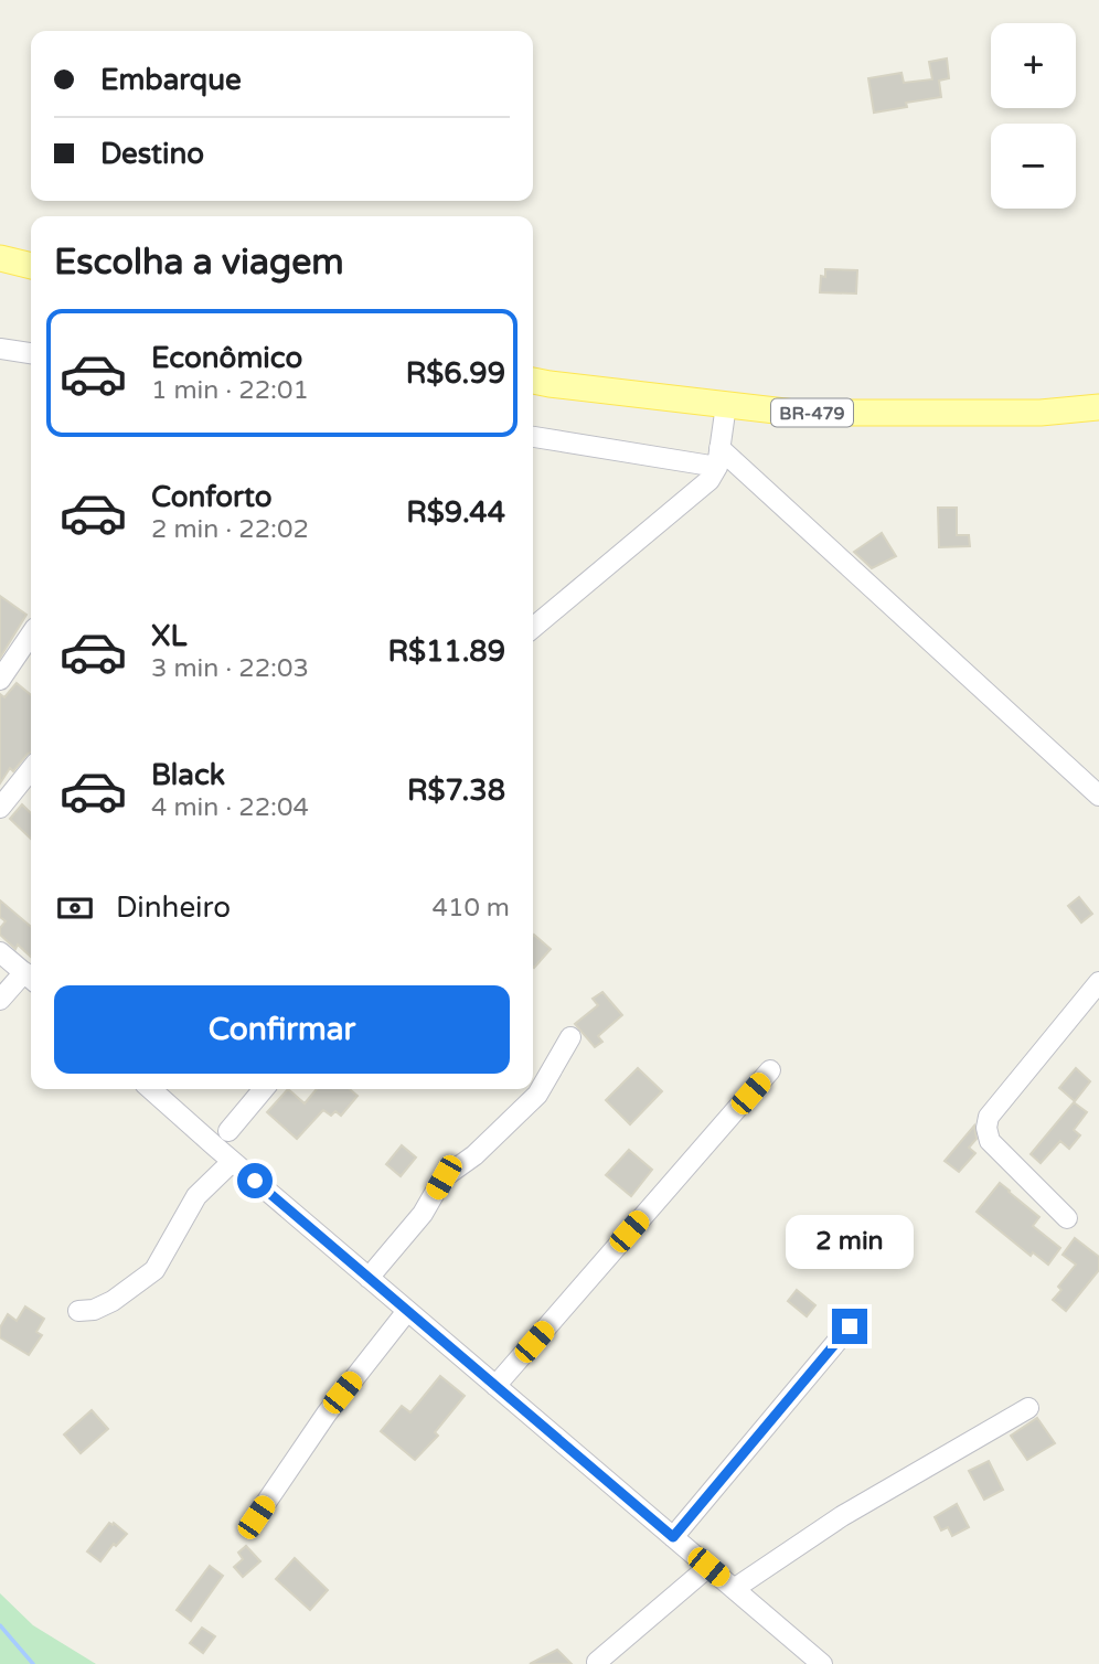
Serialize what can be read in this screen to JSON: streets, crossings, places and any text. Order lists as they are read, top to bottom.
{
  "streets": {
    "main road": ["BR-479"]
  },
  "page": {
    "map_buttons": ["+", "−"],
    "banner": ["Embarque", "Destino"],
    "heading": "Escolha a viagem",
    "list": [
      {
        "name": "Econômico",
        "note": "1 min · 22:01",
        "value": "R$6.99"
      },
      {
        "name": "Conforto",
        "note": "2 min · 22:02",
        "value": "R$9.44"
      },
      {
        "name": "XL",
        "note": "3 min · 22:03",
        "value": "R$11.89"
      },
      {
        "name": "Black",
        "note": "4 min · 22:04",
        "value": "R$7.38"
      }
    ],
    "pay": ["Dinheiro", "410 m"],
    "buttons": "Confirmar",
    "bubble": "2 min"
  }
}
